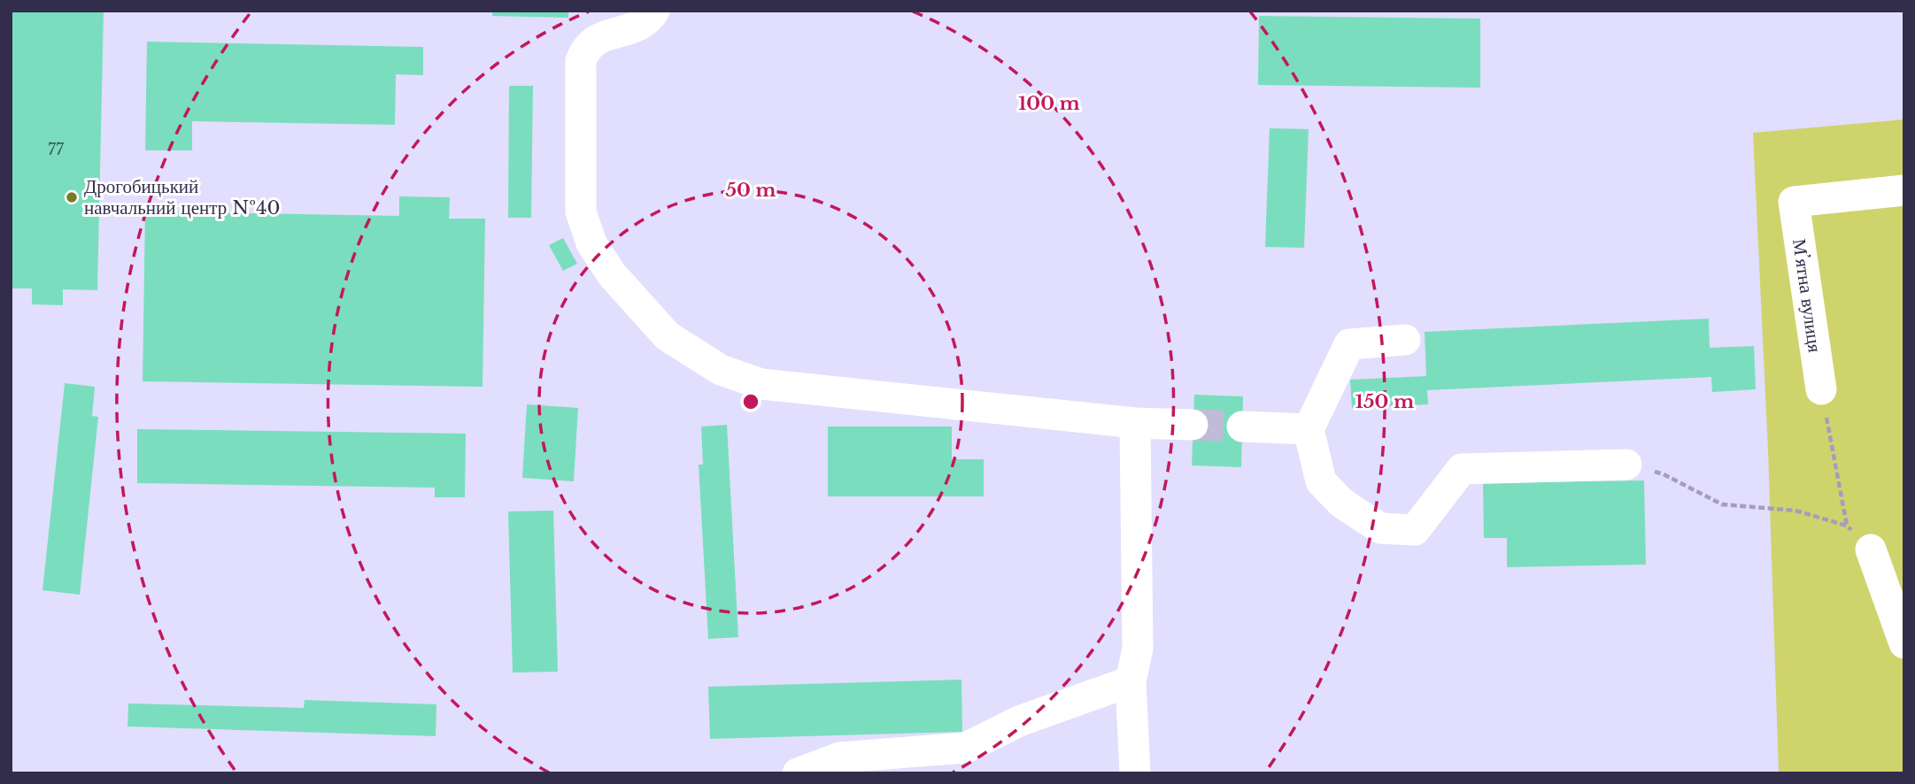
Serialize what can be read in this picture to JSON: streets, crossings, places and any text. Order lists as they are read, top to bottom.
{
  "streets": {
    "lane": ["Мʼятна вулиця"]
  },
  "places": ["Дрогобицький навчальний центр №40"],
  "house_numbers": ["77"],
  "rings": ["100 m", "50 m", "150 m"]
}
